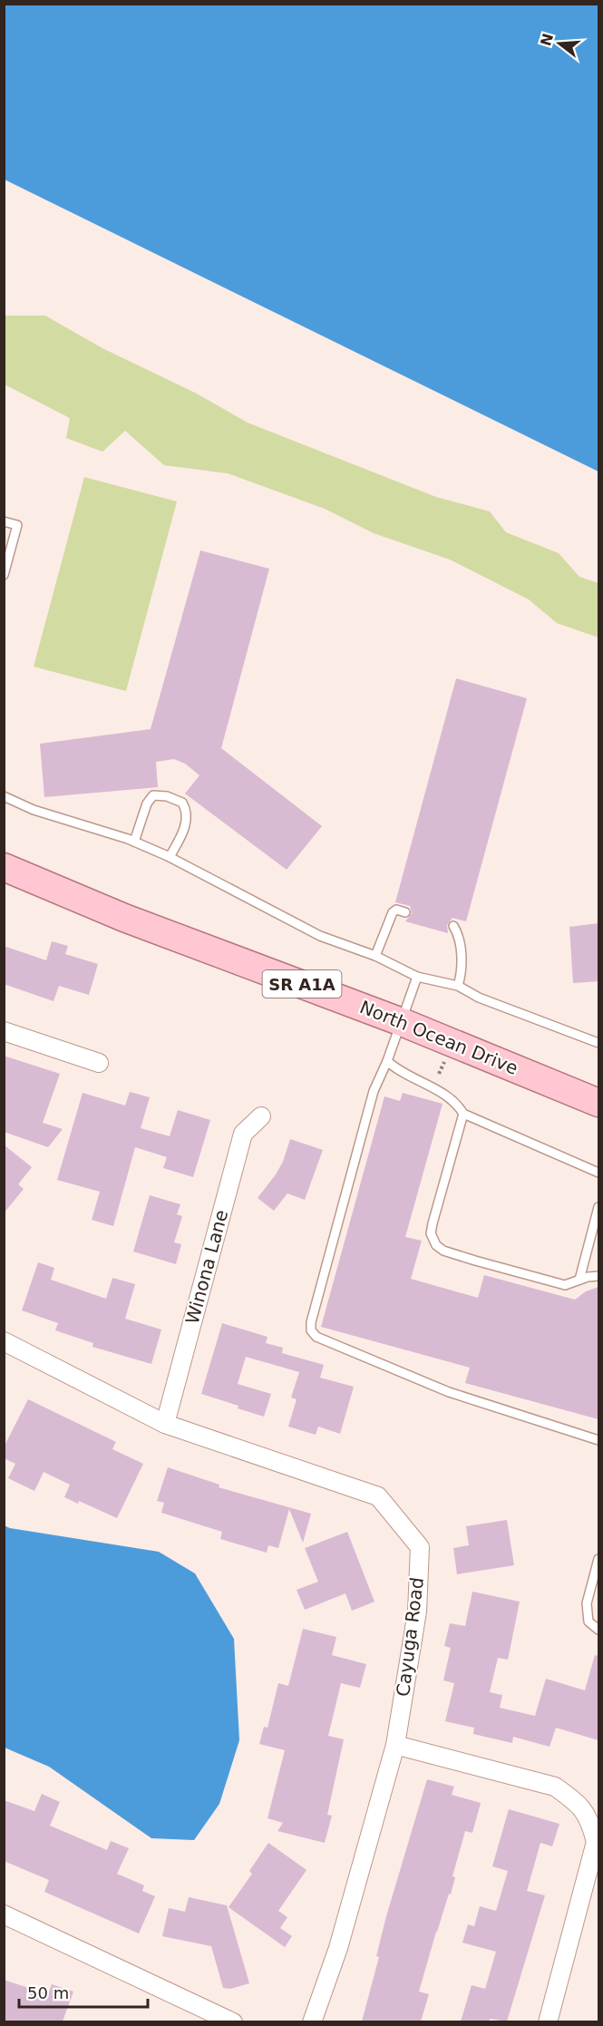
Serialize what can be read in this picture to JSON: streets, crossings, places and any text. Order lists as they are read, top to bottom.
{
  "streets": {
    "main road": ["SR A1A", "North Ocean Drive"],
    "street": ["Winona Lane", "Cayuga Road"]
  },
  "crossings": [
    ["Winona Lane", "Cayuga Road"]
  ],
  "scale_bar": "50 m",
  "north": "left"
}
